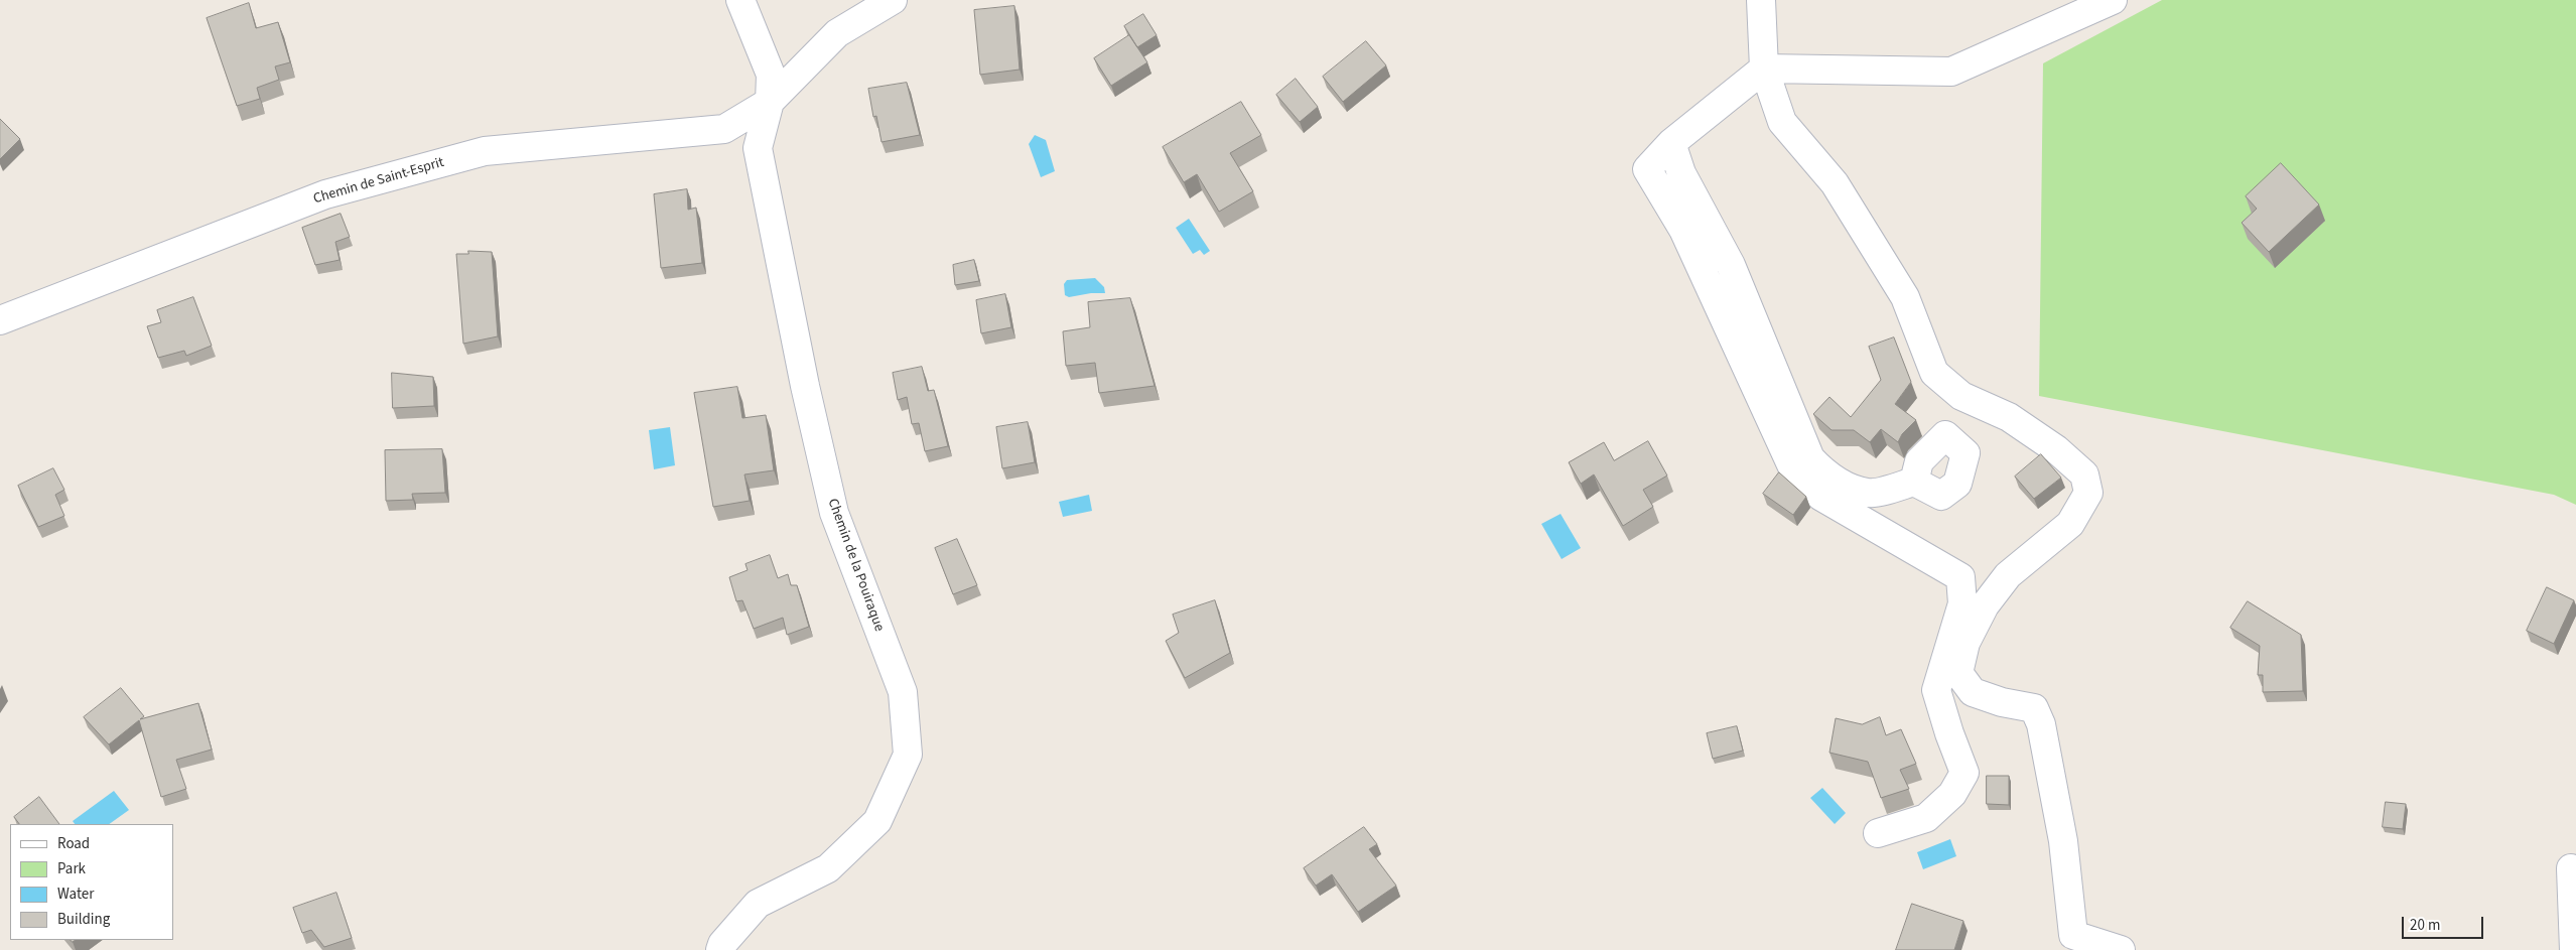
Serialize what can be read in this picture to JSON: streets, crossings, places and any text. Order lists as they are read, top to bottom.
{
  "streets": {
    "street": ["Chemin de Saint-Esprit", "Chemin de la Pouiraque"]
  },
  "crossings": [
    ["Chemin de Saint-Esprit", "Chemin de la Pouiraque"]
  ],
  "legend": [
    "Road",
    "Park",
    "Water",
    "Building"
  ],
  "scale_bar": "20 m"
}
